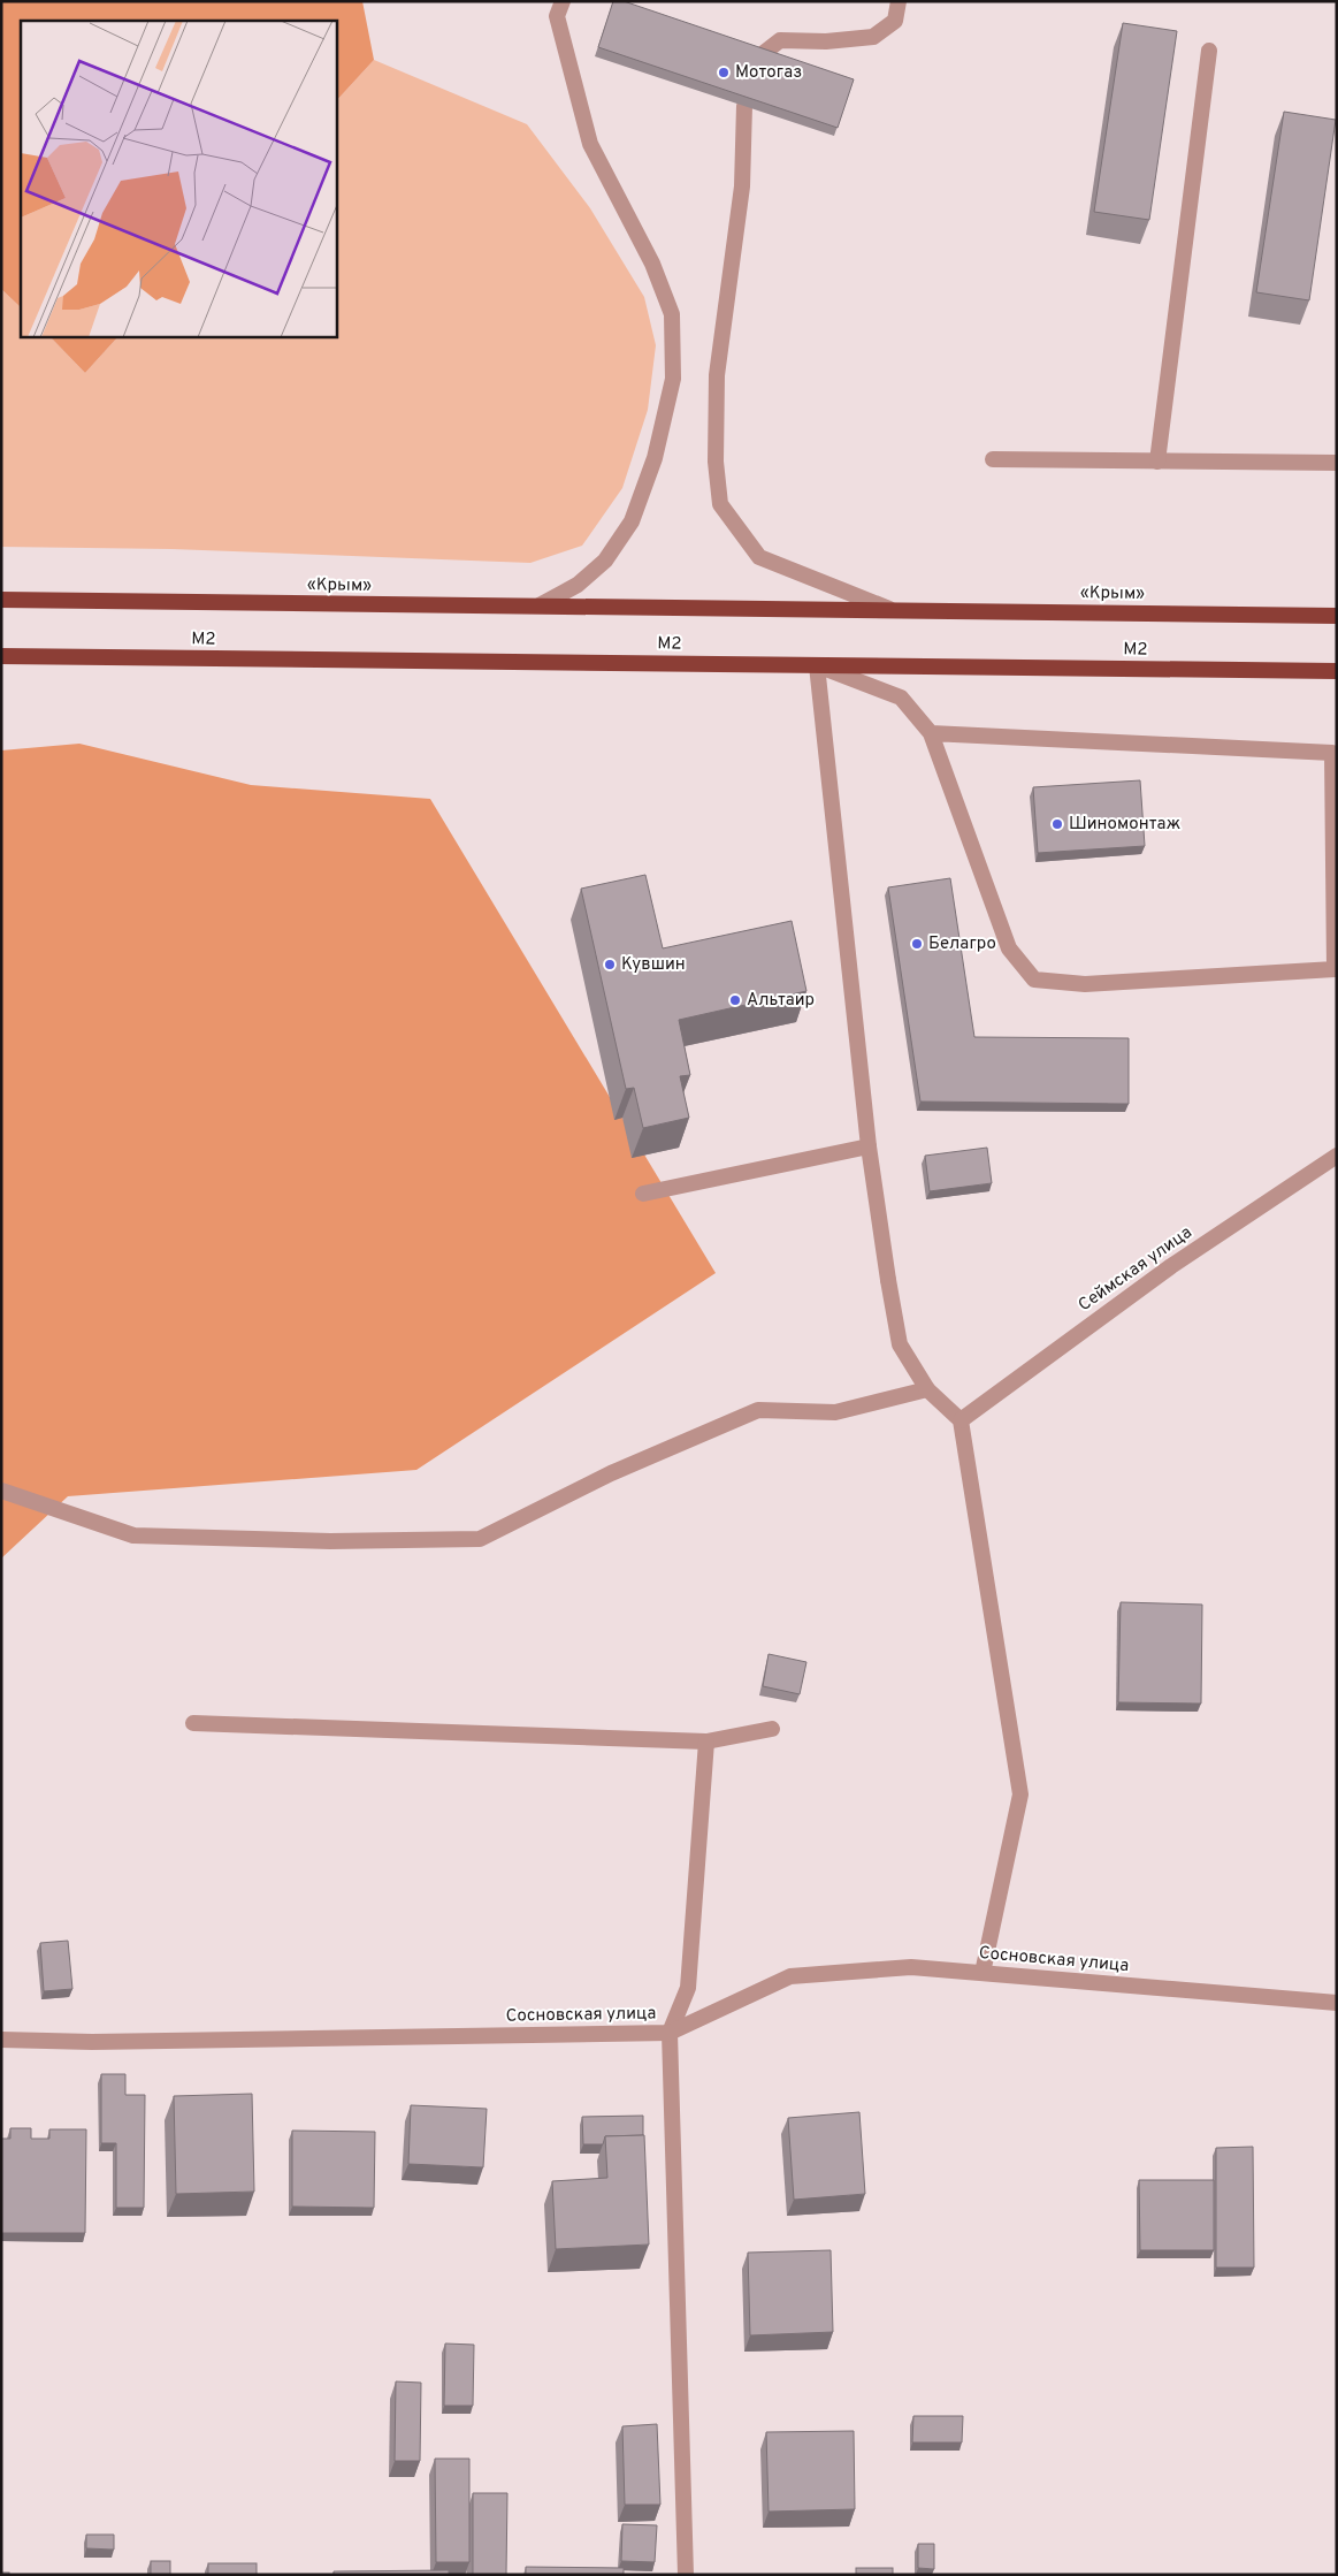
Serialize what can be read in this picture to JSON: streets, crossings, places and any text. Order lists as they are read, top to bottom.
{
  "streets": {
    "highway": ["«Крым»", "М2"],
    "street": ["Сеймская улица", "Сосновская улица"]
  },
  "places": [
    "Мотогаз",
    "Шиномонтаж",
    "Белагро",
    "Кувшин",
    "Альтаир"
  ]
}
